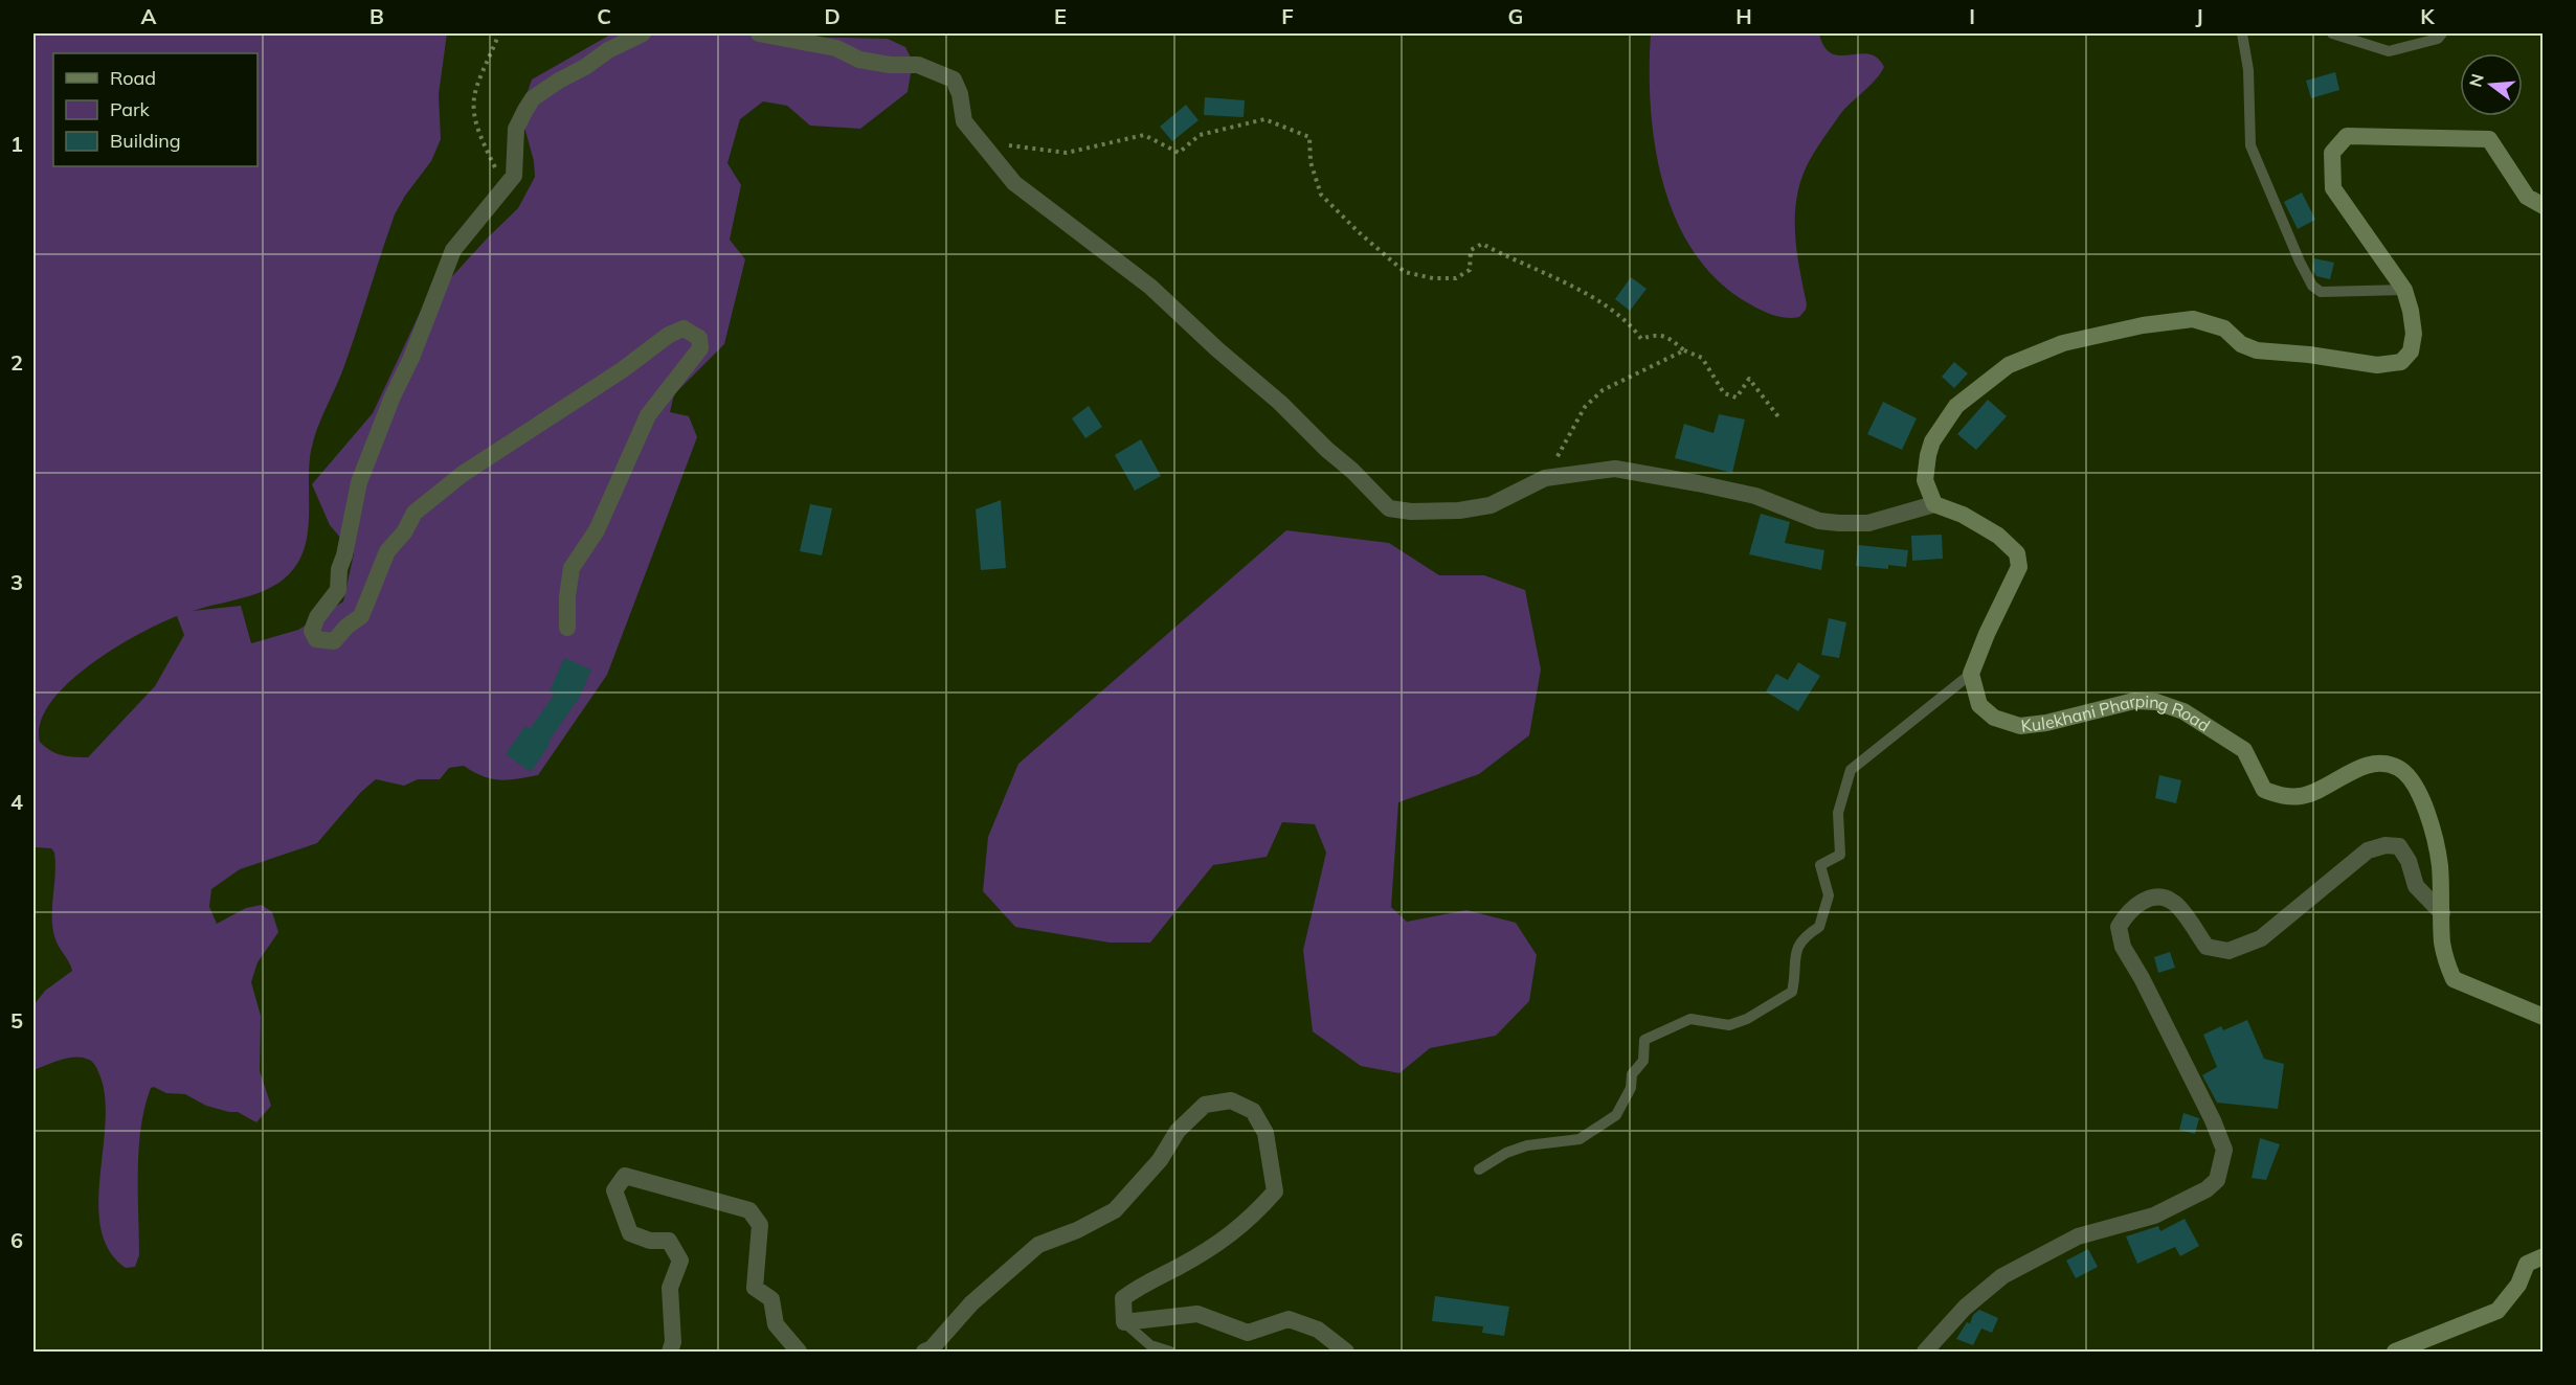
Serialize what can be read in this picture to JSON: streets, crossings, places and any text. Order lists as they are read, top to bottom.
{
  "streets": {
    "main road": ["Kulekhani Pharping Road"]
  },
  "legend": ["Road", "Park", "Building"],
  "north": "left",
  "grid": {
    "columns": [
      "A",
      "B",
      "C",
      "D",
      "E",
      "F",
      "G",
      "H",
      "I",
      "J",
      "K"
    ],
    "rows": [
      "1",
      "2",
      "3",
      "4",
      "5",
      "6"
    ]
  }
}
